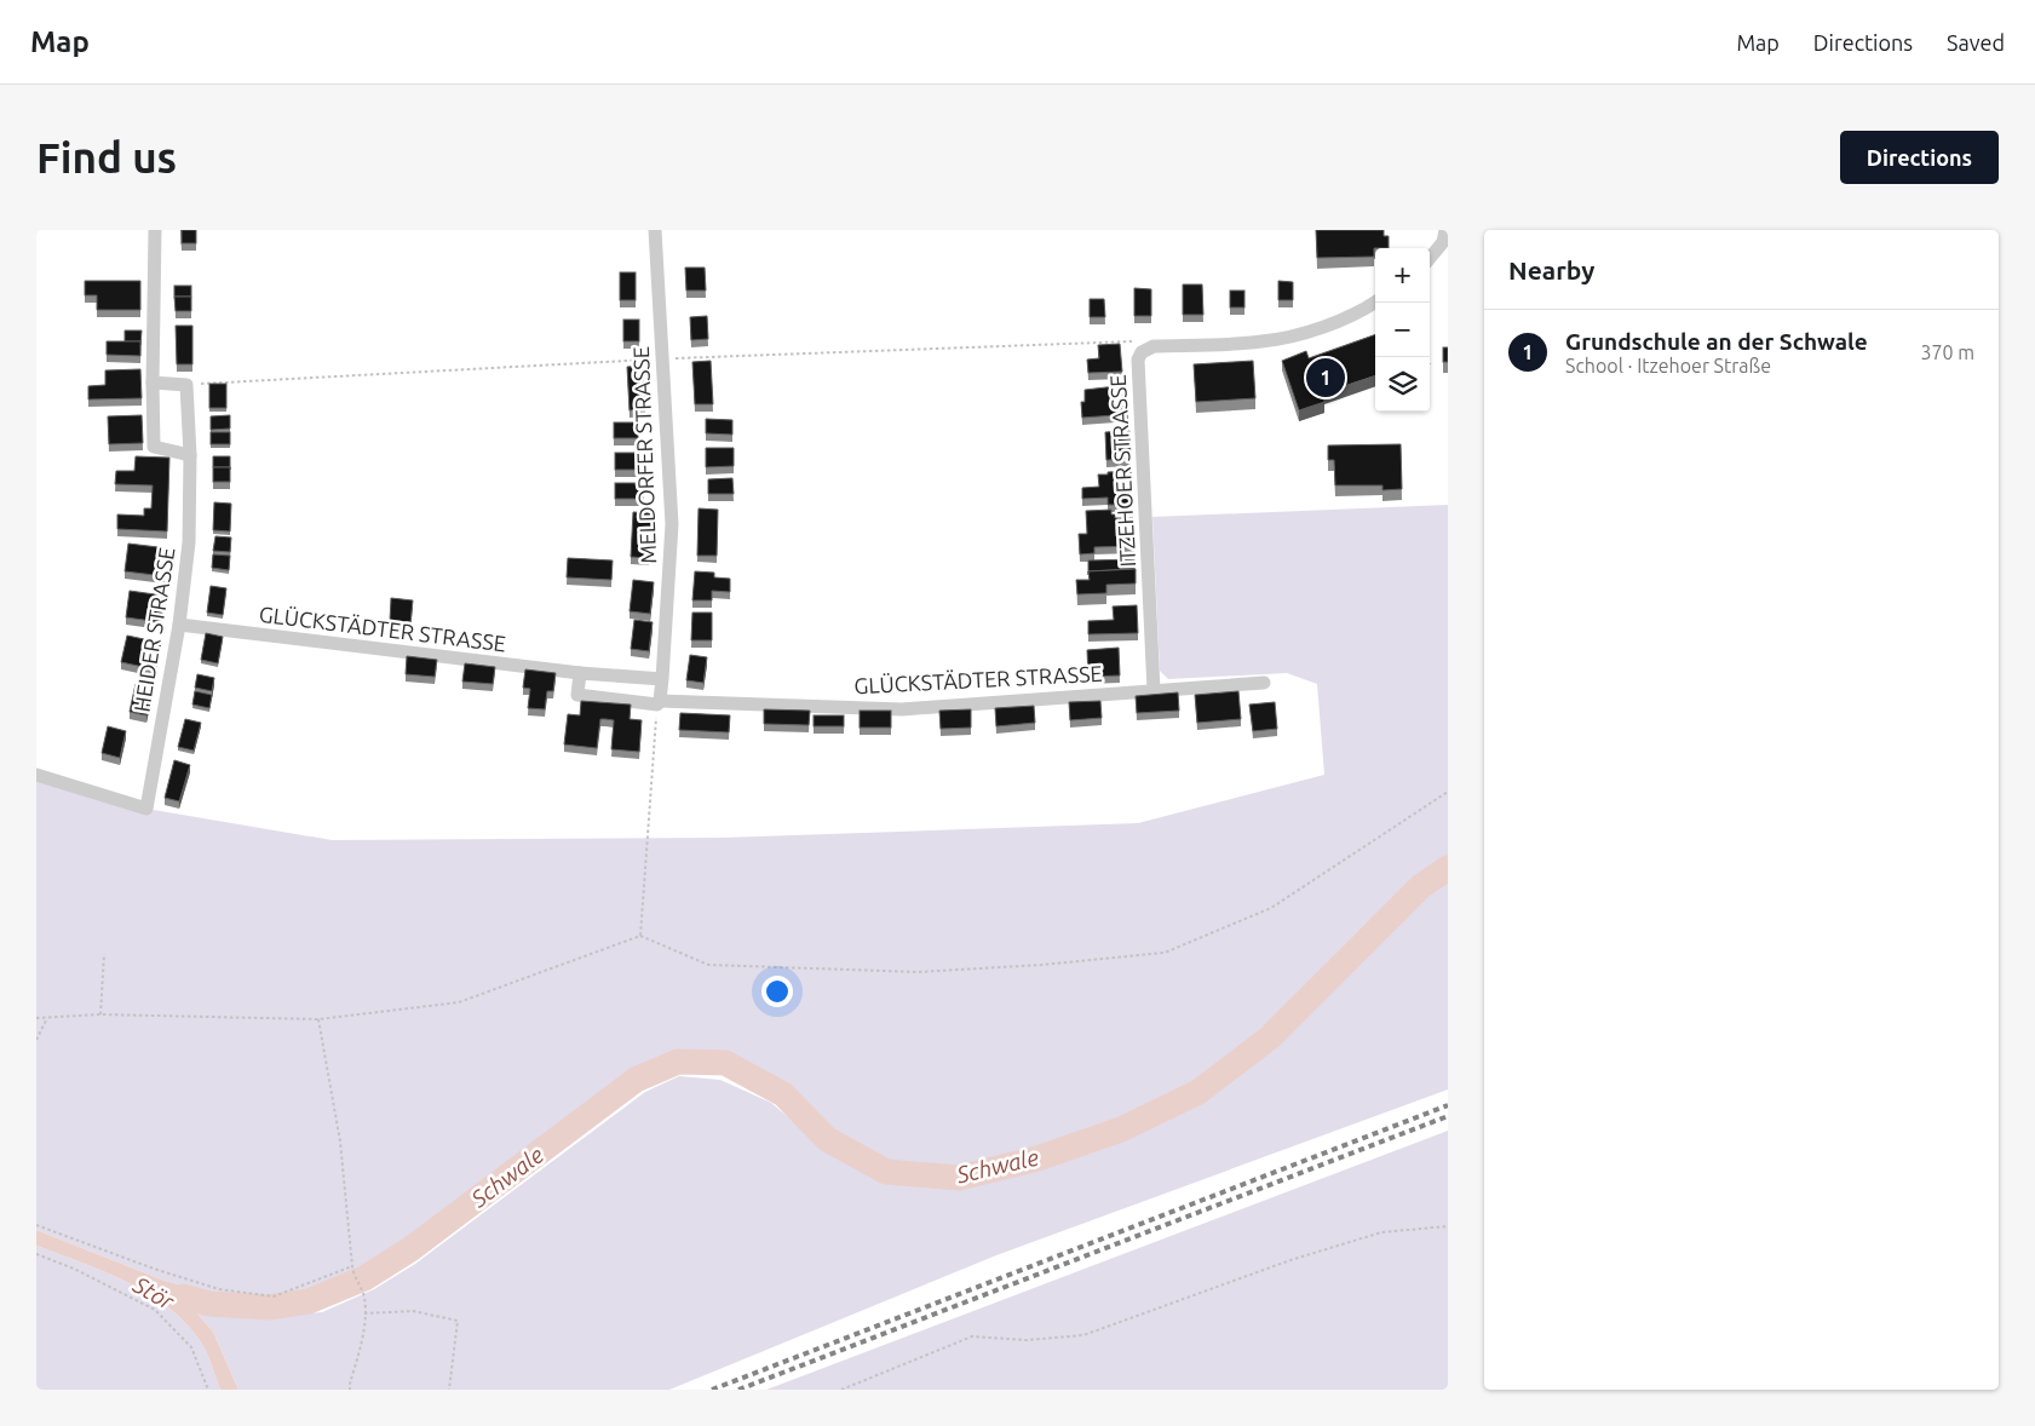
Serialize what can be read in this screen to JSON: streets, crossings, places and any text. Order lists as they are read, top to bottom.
{
  "streets": {
    "street": [
      "MELDORFER STRASSE",
      "ITZEHOER STRASSE",
      "GLÜCKSTÄDTER STRASSE",
      "HEIDER STRASSE"
    ]
  },
  "crossings": [
    ["MELDORFER STRASSE", "GLÜCKSTÄDTER STRASSE"],
    ["ITZEHOER STRASSE", "GLÜCKSTÄDTER STRASSE"],
    ["GLÜCKSTÄDTER STRASSE", "HEIDER STRASSE"]
  ],
  "water": ["Schwale", "Stör"],
  "page": {
    "header": "Map",
    "nav": ["Map", "Directions", "Saved"],
    "buttons": "Directions",
    "title": "Find us",
    "heading": "Nearby",
    "map_buttons": ["+", "−"],
    "list": [
      {
        "mark": "1",
        "name": "Grundschule an der Schwale",
        "note": "School · Itzehoer Straße",
        "value": "370 m"
      }
    ],
    "pins": "1"
  }
}
